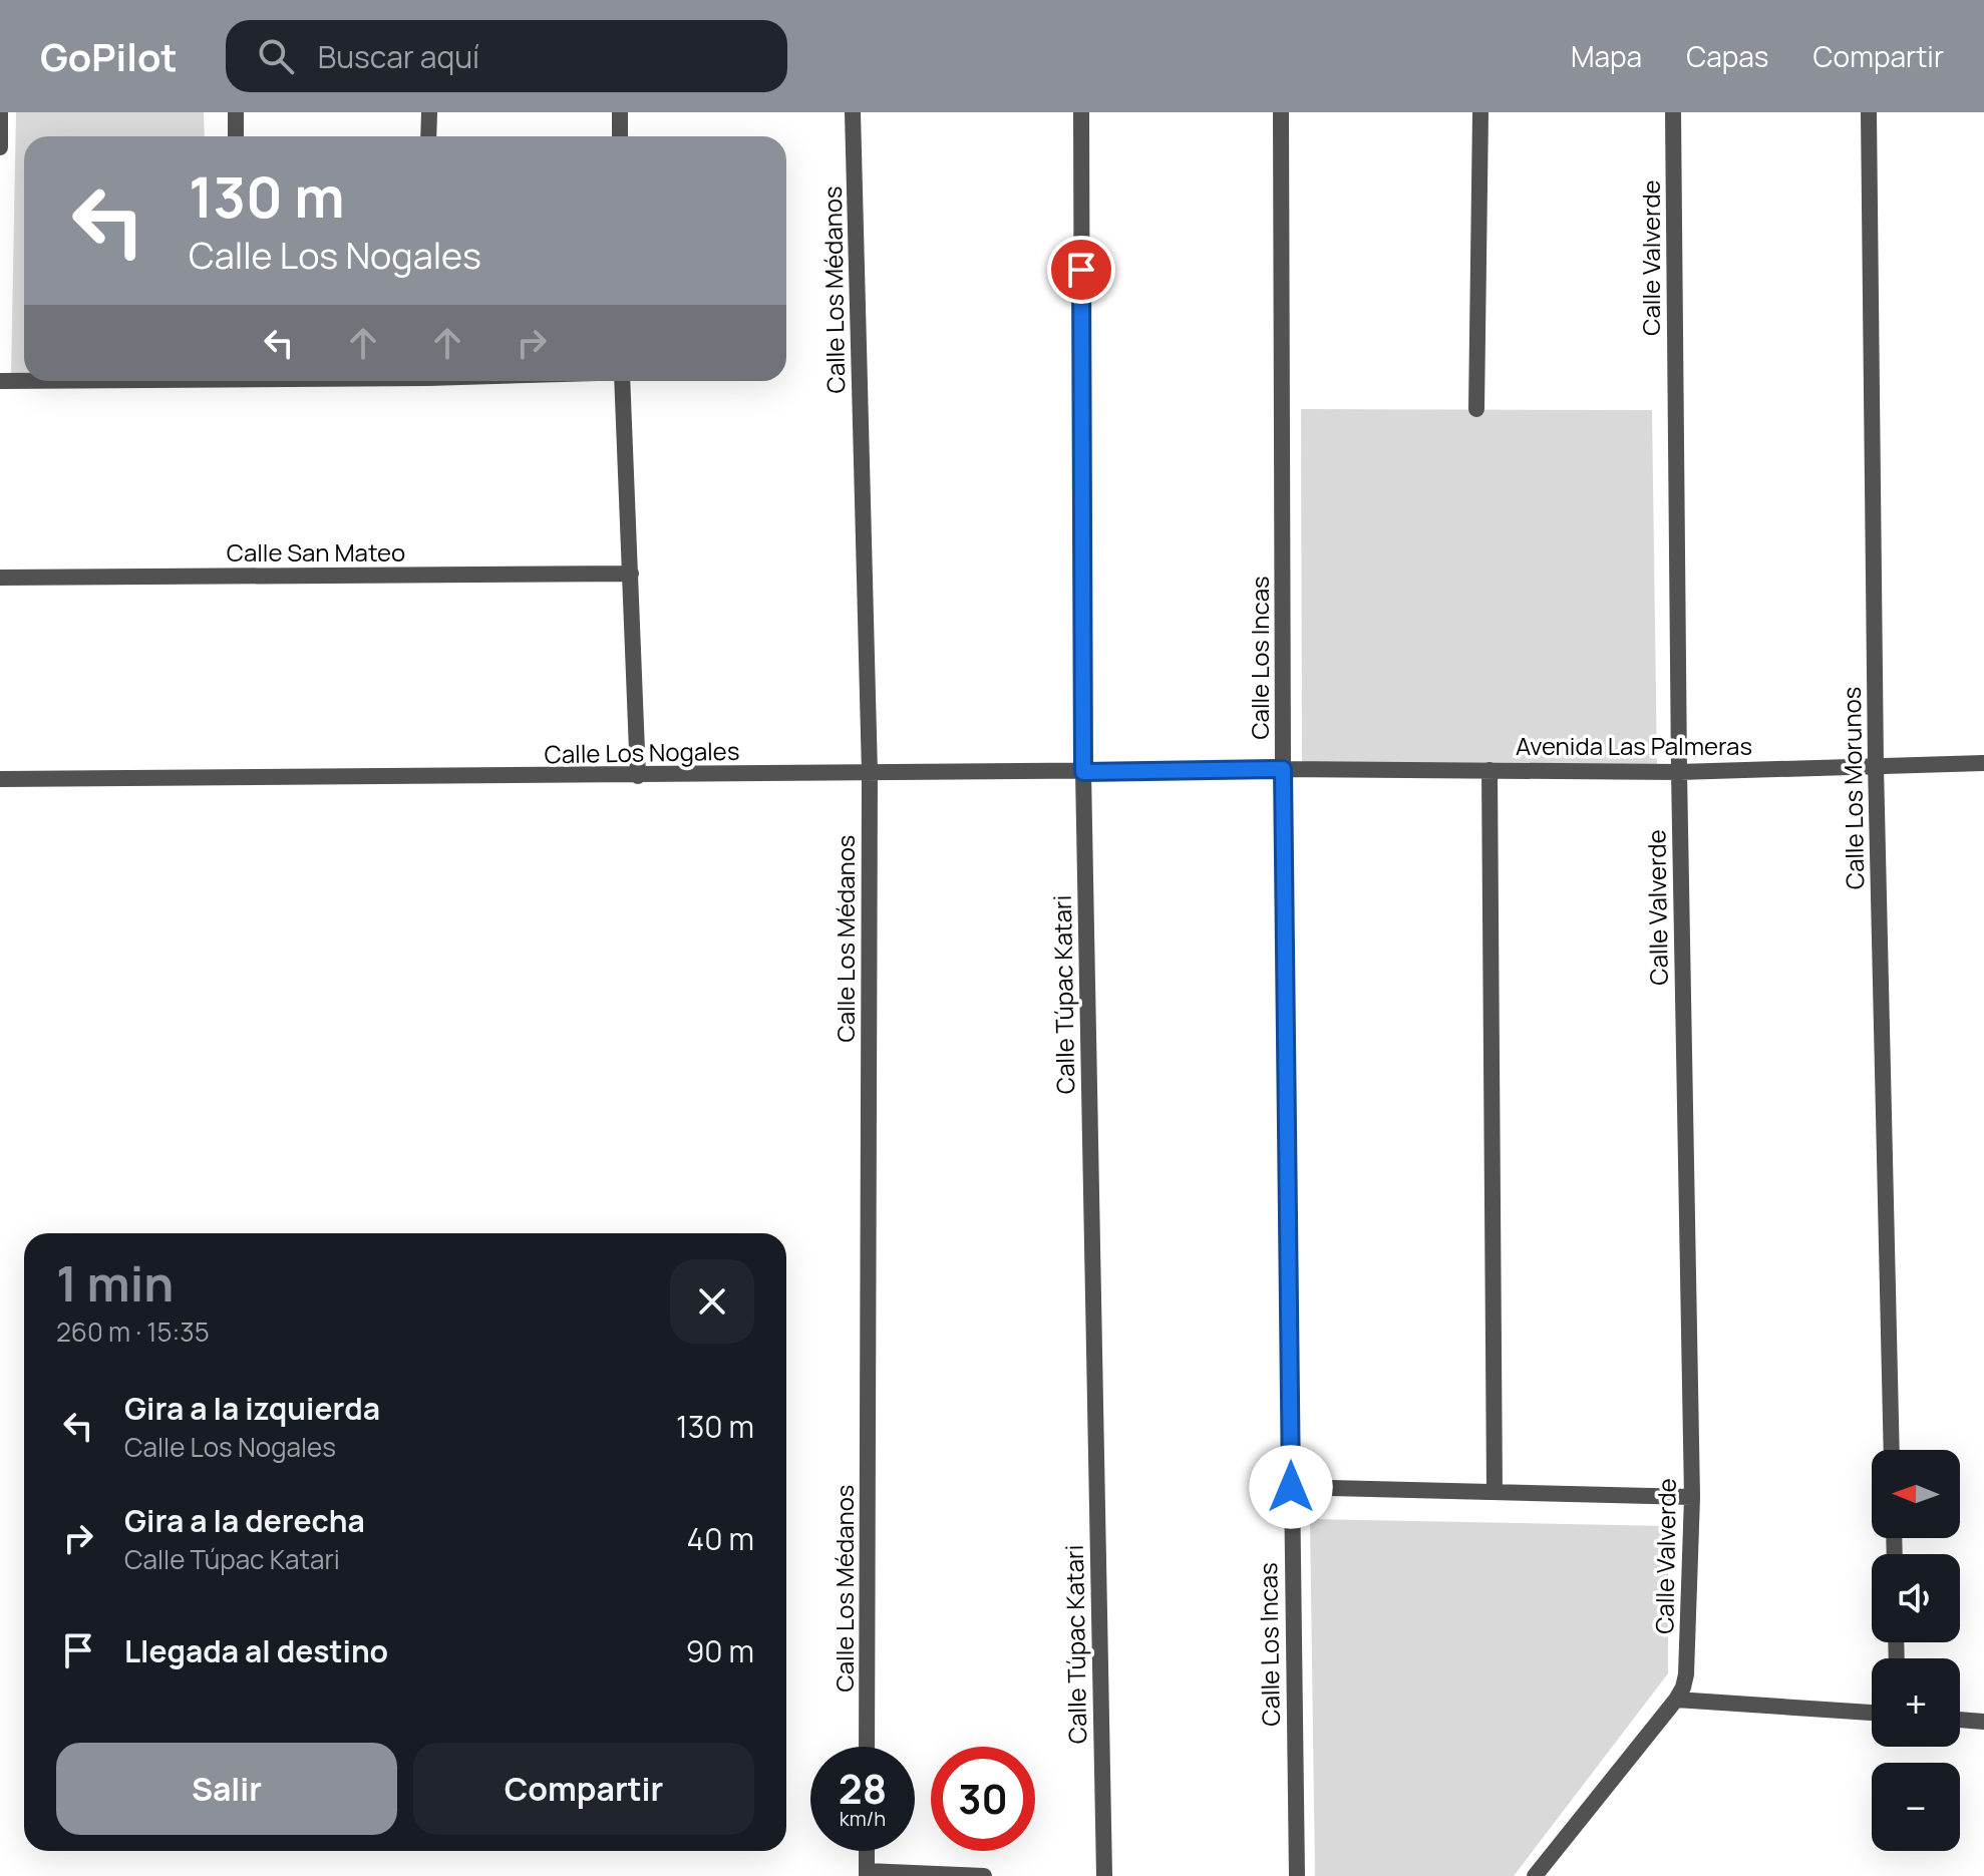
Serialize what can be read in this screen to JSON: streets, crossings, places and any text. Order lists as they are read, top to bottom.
{
  "streets": {
    "street": [
      "Calle Valverde",
      "Calle Los Médanos",
      "Calle San Mateo",
      "Calle Los Incas",
      "Avenida Las Palmeras",
      "Calle Los Nogales",
      "Calle Los Morunos",
      "Calle Túpac Katari"
    ]
  },
  "crossings": [
    ["Calle Valverde", "Avenida Las Palmeras"],
    ["Calle Los Médanos", "Calle Los Nogales"],
    ["Calle Los Incas", "Avenida Las Palmeras"],
    ["Calle Los Incas", "Calle Los Nogales"],
    ["Avenida Las Palmeras", "Calle Los Nogales"],
    ["Avenida Las Palmeras", "Calle Los Morunos"],
    ["Calle Los Nogales", "Calle Túpac Katari"]
  ],
  "north": "left",
  "page": {
    "header": "GoPilot",
    "search": "Buscar aquí",
    "nav": ["Mapa", "Capas", "Compartir"],
    "turn": ["130 m", "Calle Los Nogales"],
    "heading": ["1 min", "260 m · 15:35"],
    "list": [
      {
        "name": "Gira a la izquierda",
        "note": "Calle Los Nogales",
        "value": "130 m"
      },
      {
        "name": "Gira a la derecha",
        "note": "Calle Túpac Katari",
        "value": "40 m"
      },
      {
        "name": "Llegada al destino",
        "value": "90 m"
      }
    ],
    "map_buttons": ["+", "−"],
    "buttons": ["Salir", "Compartir"],
    "speed": "28 km/h",
    "limit": "30"
  }
}
